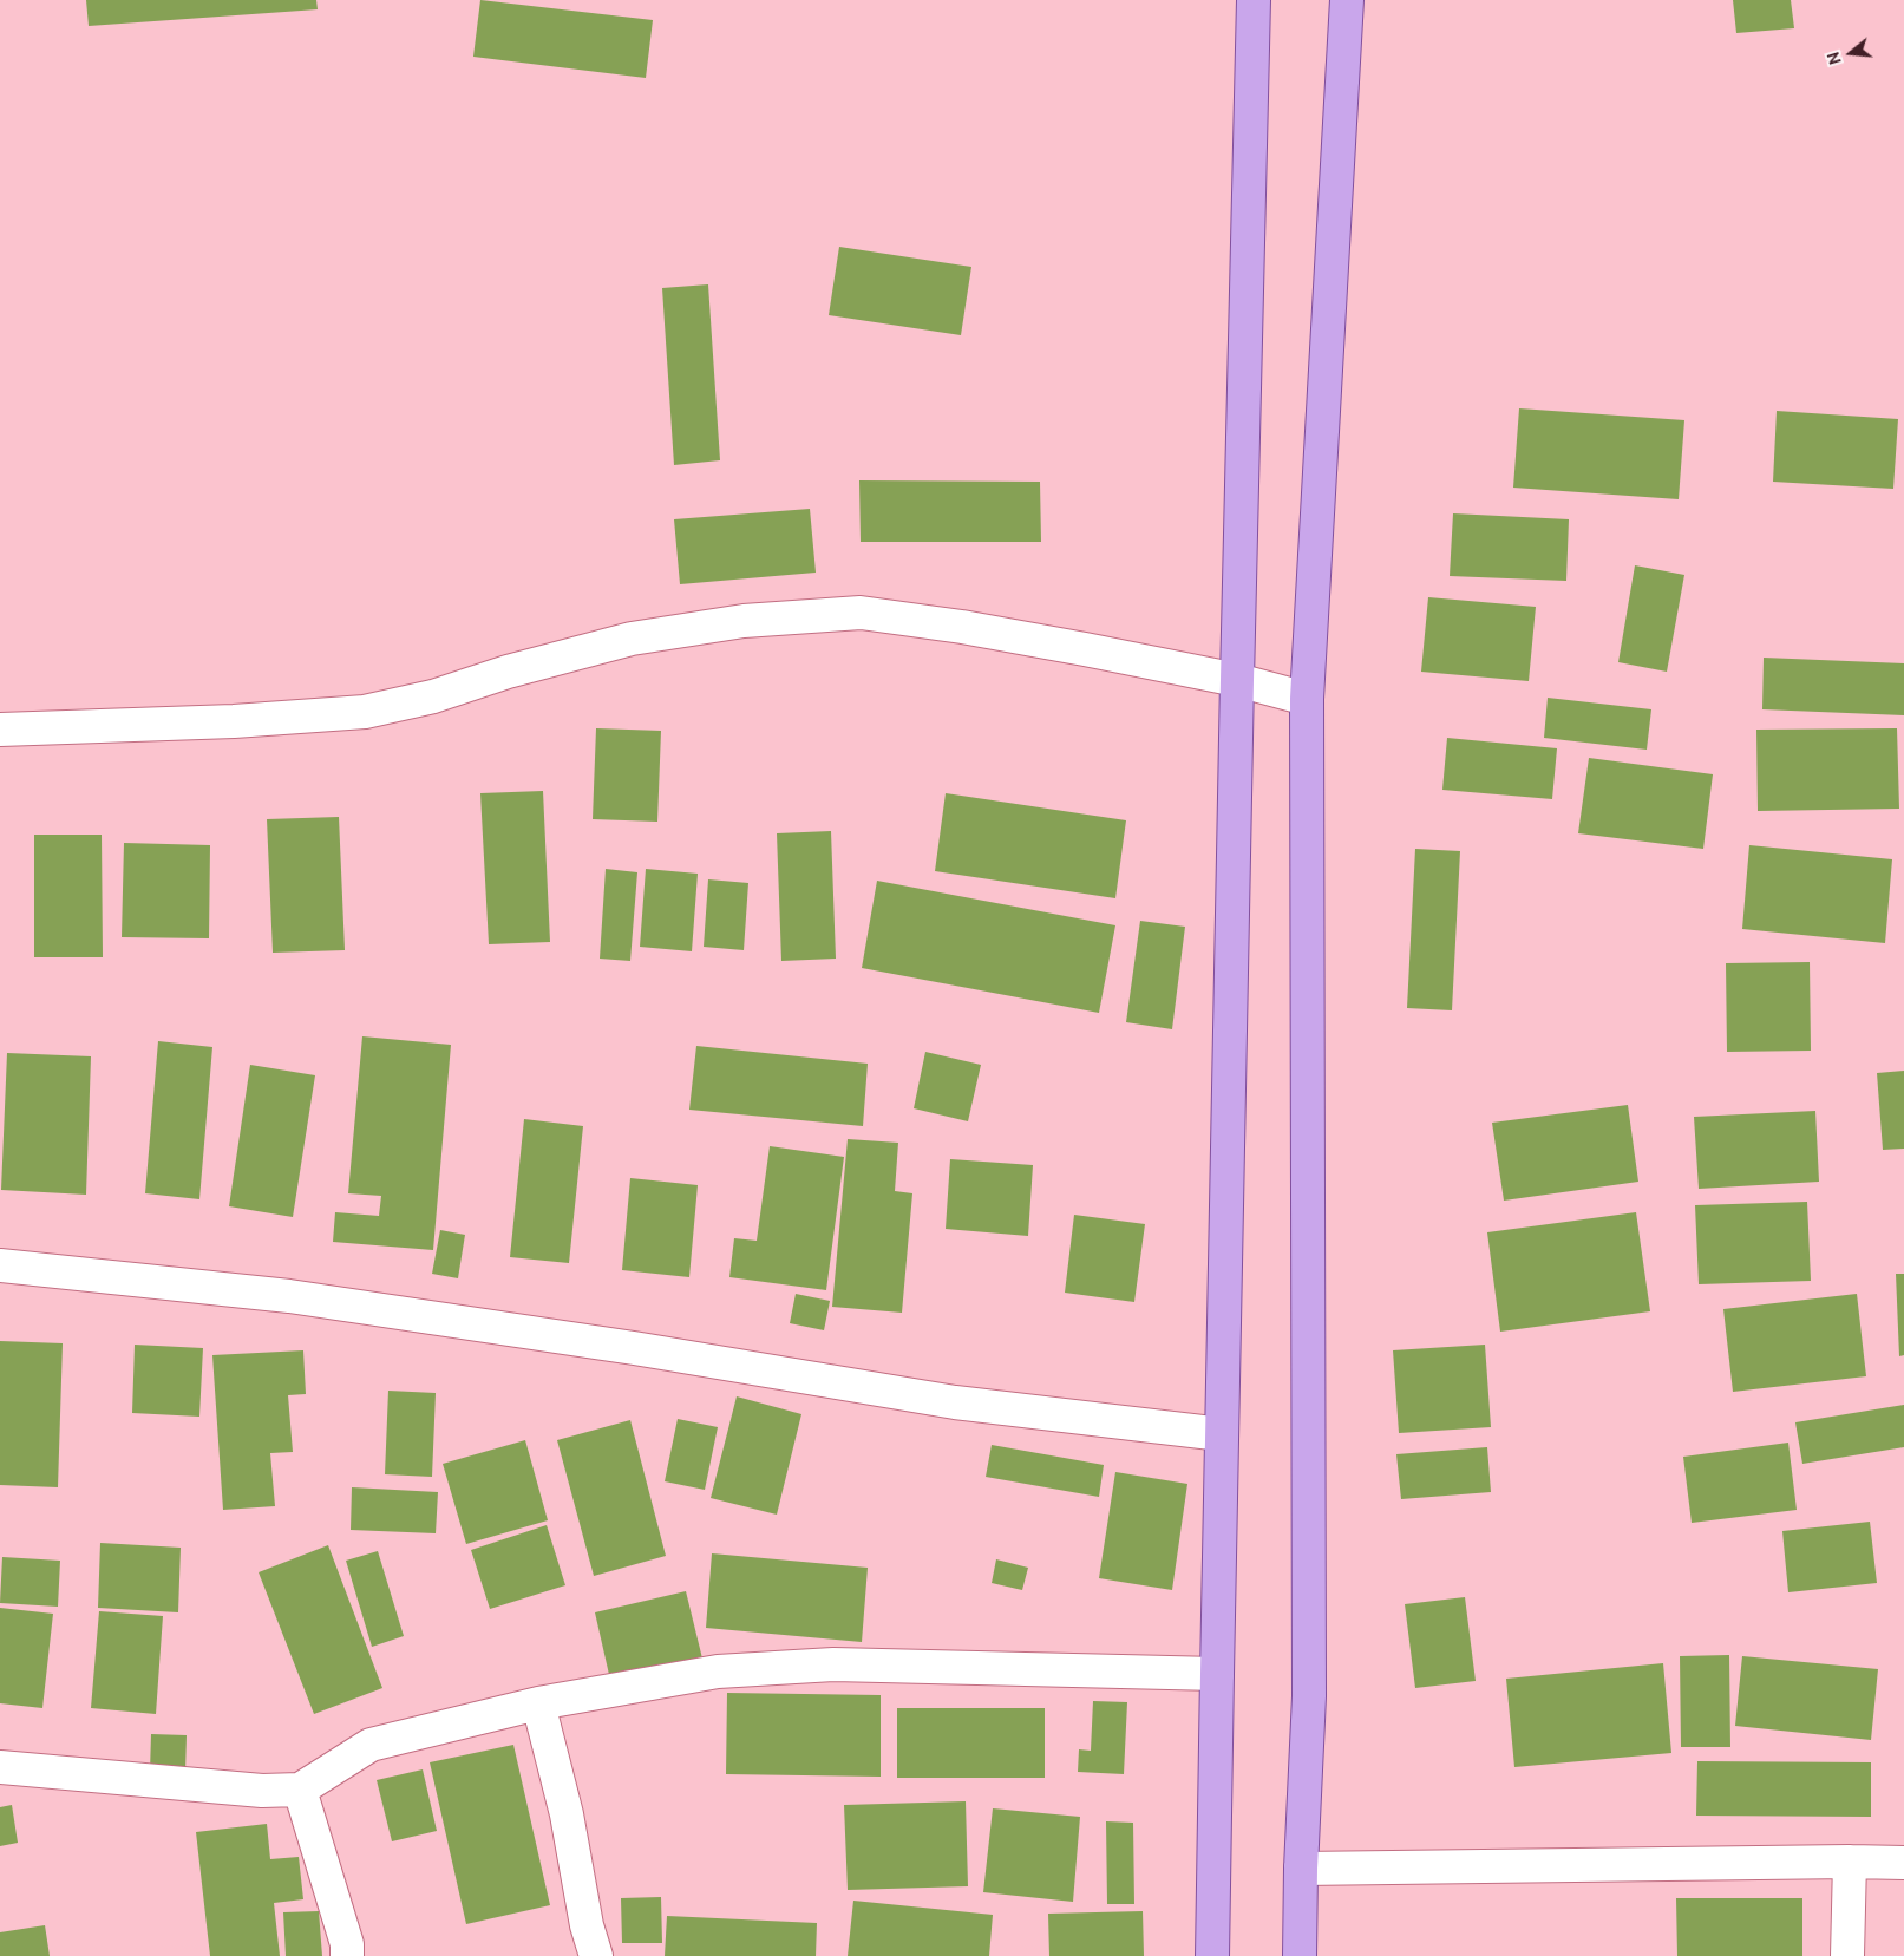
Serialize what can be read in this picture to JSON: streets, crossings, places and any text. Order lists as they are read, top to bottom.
{
  "north": "left"
}
